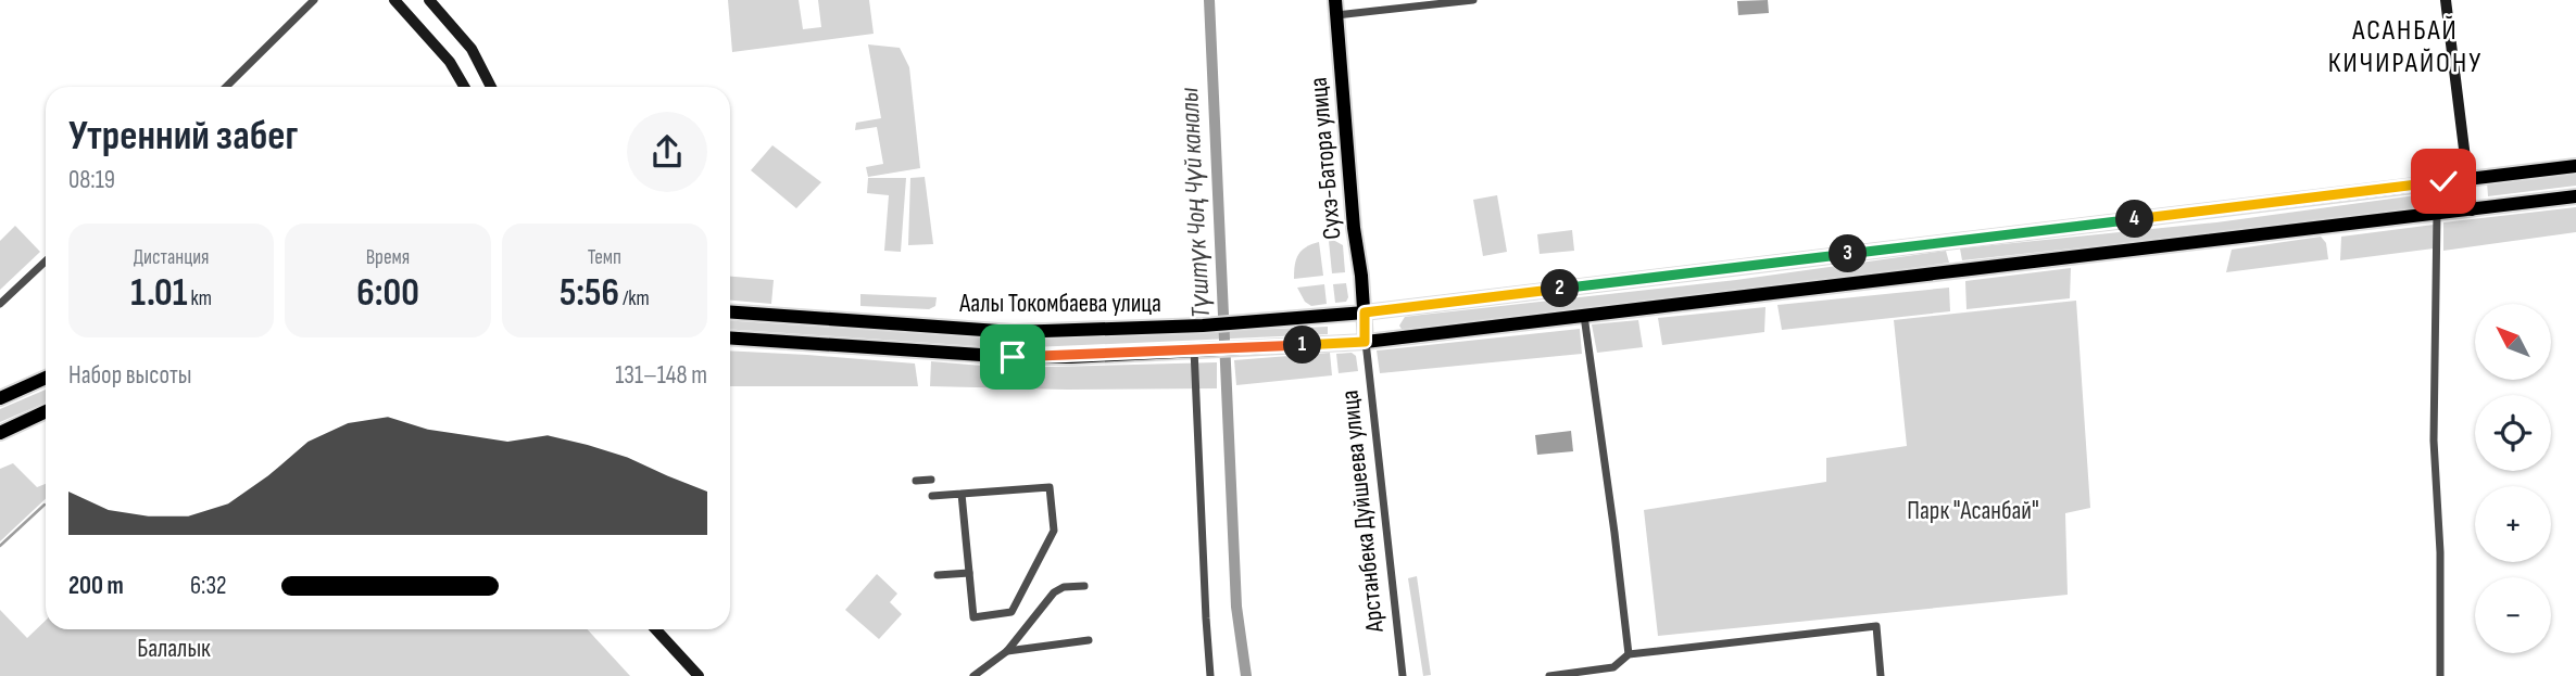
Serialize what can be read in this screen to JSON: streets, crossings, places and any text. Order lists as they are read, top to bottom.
{
  "streets": {
    "main road": ["Сухэ-Батора улица", "Аалы Токомбаева улица"],
    "street": ["Арстанбека Дуйшеева улица"]
  },
  "crossings": [
    ["Сухэ-Батора улица", "Аалы Токомбаева улица"],
    ["Сухэ-Батора улица", "Арстанбека Дуйшеева улица"],
    ["Аалы Токомбаева улица", "Арстанбека Дуйшеева улица"]
  ],
  "districts": ["АСАНБАЙ КИЧИРАЙОНУ"],
  "water": ["Түштүк Чоң Чүй каналы"],
  "parks": ["Парк \"Асанбай\"", "Балалык"],
  "north": "top left",
  "page": {
    "heading": ["Утренний забег", "08:19"],
    "pins": [
      "4",
      "3",
      "2",
      "1"
    ],
    "stats": [
      ["Дистанция", "1.01 km"],
      ["Время", "6:00"],
      ["Темп", "5:56 /km"]
    ],
    "map_buttons": ["+", "−"],
    "chart": ["Набор высоты", "131–148 m"],
    "list": [
      {
        "name": "200 m",
        "note": "6:32"
      }
    ]
  }
}
